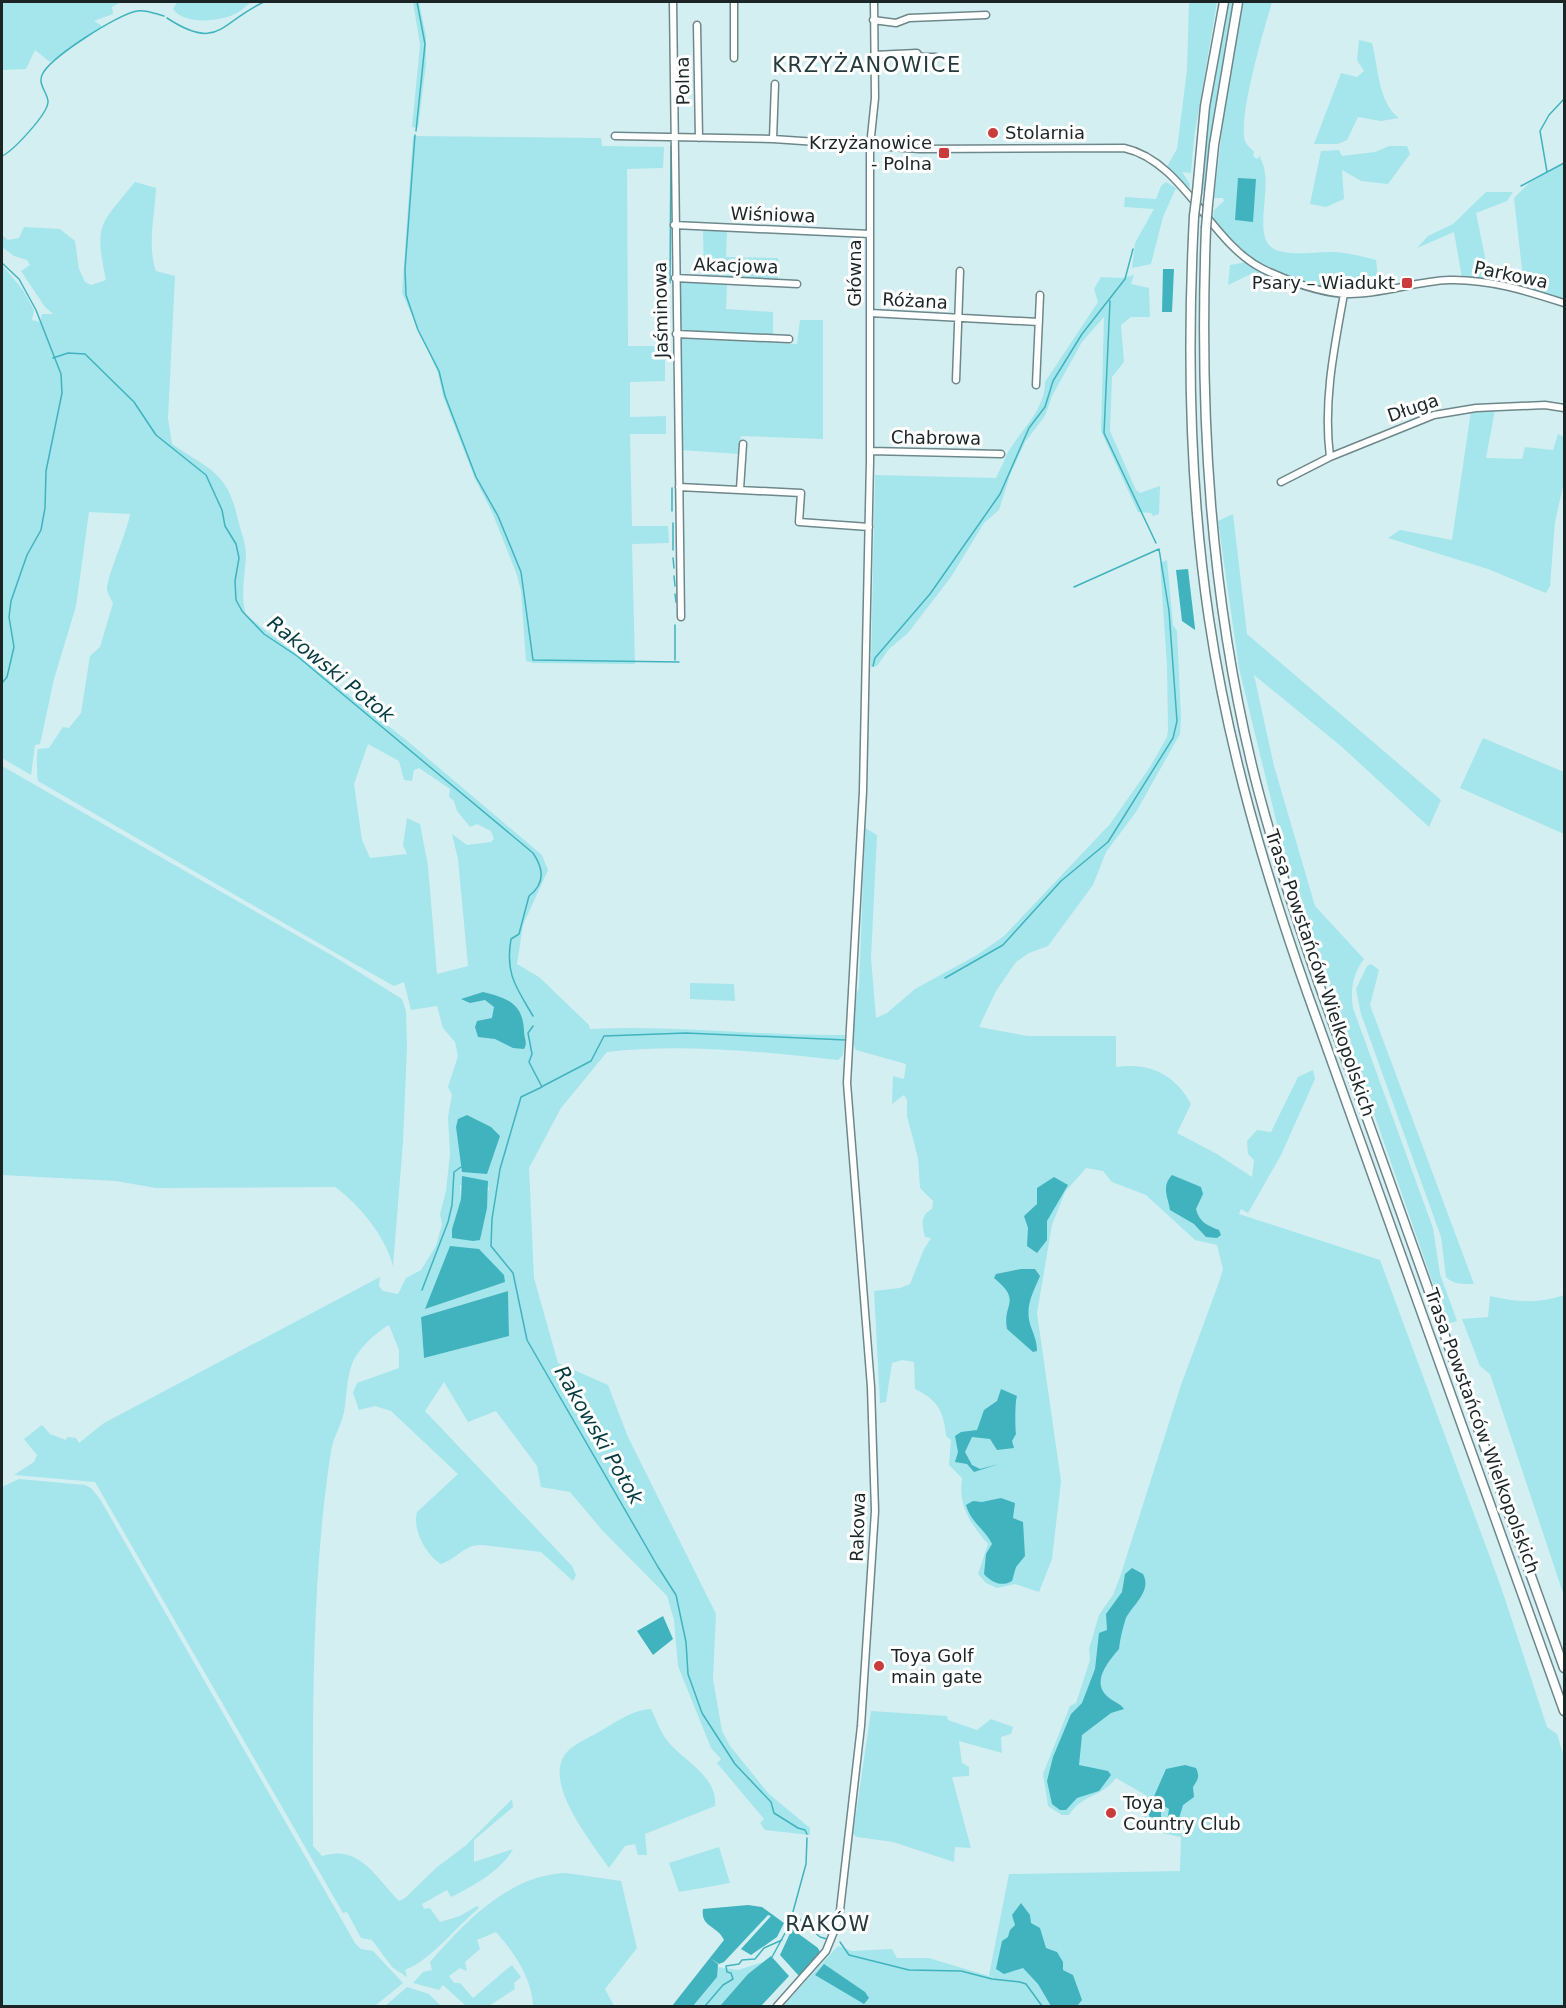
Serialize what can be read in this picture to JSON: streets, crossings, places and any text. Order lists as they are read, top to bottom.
{
  "streets": {
    "highway": ["Trasa Powstańców Wielkopolskich"],
    "street": [
      "Polna",
      "Wiśniowa",
      "Akacjowa",
      "Główna",
      "Parkowa",
      "Różana",
      "Jaśminowa",
      "Długa",
      "Chabrowa",
      "Rakowa"
    ]
  },
  "crossings": [
    ["Wiśniowa", "Główna"],
    ["Wiśniowa", "Jaśminowa"],
    ["Akacjowa", "Jaśminowa"],
    ["Główna", "Parkowa"],
    ["Główna", "Różana"],
    ["Główna", "Chabrowa"],
    ["Główna", "Rakowa"]
  ],
  "districts": ["KRZYŻANOWICE", "RAKÓW"],
  "water": ["Rakowski Potok"],
  "places": {
    "other": ["Stolarnia", "Toya Golf main gate", "Toya Country Club"],
    "transit": ["Krzyżanowice - Polna", "Psary – Wiadukt"]
  }
}
